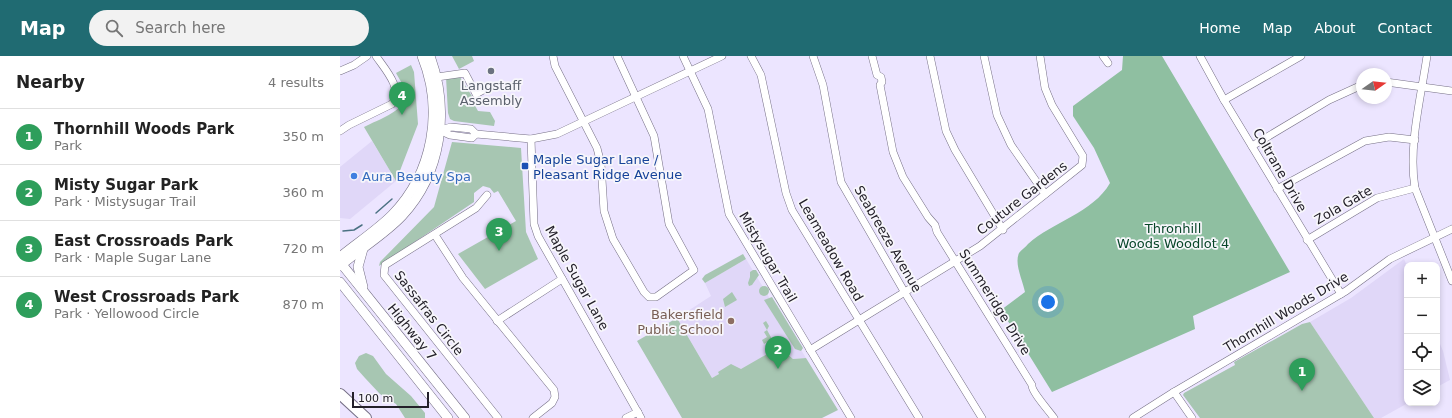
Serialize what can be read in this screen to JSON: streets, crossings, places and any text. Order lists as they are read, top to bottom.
{
  "streets": {
    "main road": ["Highway 7"],
    "street": [
      "Coltrane Drive",
      "Couture Gardens",
      "Zola Gate",
      "Seabreeze Avenue",
      "Leameadow Road",
      "Mistysugar Trail",
      "Maple Sugar Lane",
      "Summeridge Drive",
      "Thornhill Woods Drive",
      "Sassafras Circle"
    ]
  },
  "crossings": [
    ["Coltrane Drive", "Zola Gate"],
    ["Coltrane Drive", "Thornhill Woods Drive"],
    ["Couture Gardens", "Seabreeze Avenue"],
    ["Couture Gardens", "Leameadow Road"],
    ["Couture Gardens", "Mistysugar Trail"],
    ["Couture Gardens", "Summeridge Drive"]
  ],
  "parks": ["Thronhill Woods Woodlot 4"],
  "places": {
    "other": ["Langstaff Assembly", "Aura Beauty Spa", "Bakersfield Public School"],
    "transit": ["Maple Sugar Lane / Pleasant Ridge Avenue"]
  },
  "scale_bar": "100 m",
  "north": "right",
  "page": {
    "header": "Map",
    "search": "Search here",
    "nav": [
      "Home",
      "Map",
      "About",
      "Contact"
    ],
    "heading": ["Nearby", "4 results"],
    "pins": [
      "4",
      "3",
      "2",
      "1"
    ],
    "list": [
      {
        "mark": "1",
        "name": "Thornhill Woods Park",
        "note": "Park",
        "value": "350 m"
      },
      {
        "mark": "2",
        "name": "Misty Sugar Park",
        "note": "Park · Mistysugar Trail",
        "value": "360 m"
      },
      {
        "mark": "3",
        "name": "East Crossroads Park",
        "note": "Park · Maple Sugar Lane",
        "value": "720 m"
      },
      {
        "mark": "4",
        "name": "West Crossroads Park",
        "note": "Park · Yellowood Circle",
        "value": "870 m"
      }
    ],
    "map_buttons": ["+", "−"],
    "scale": "100 m"
  }
}
